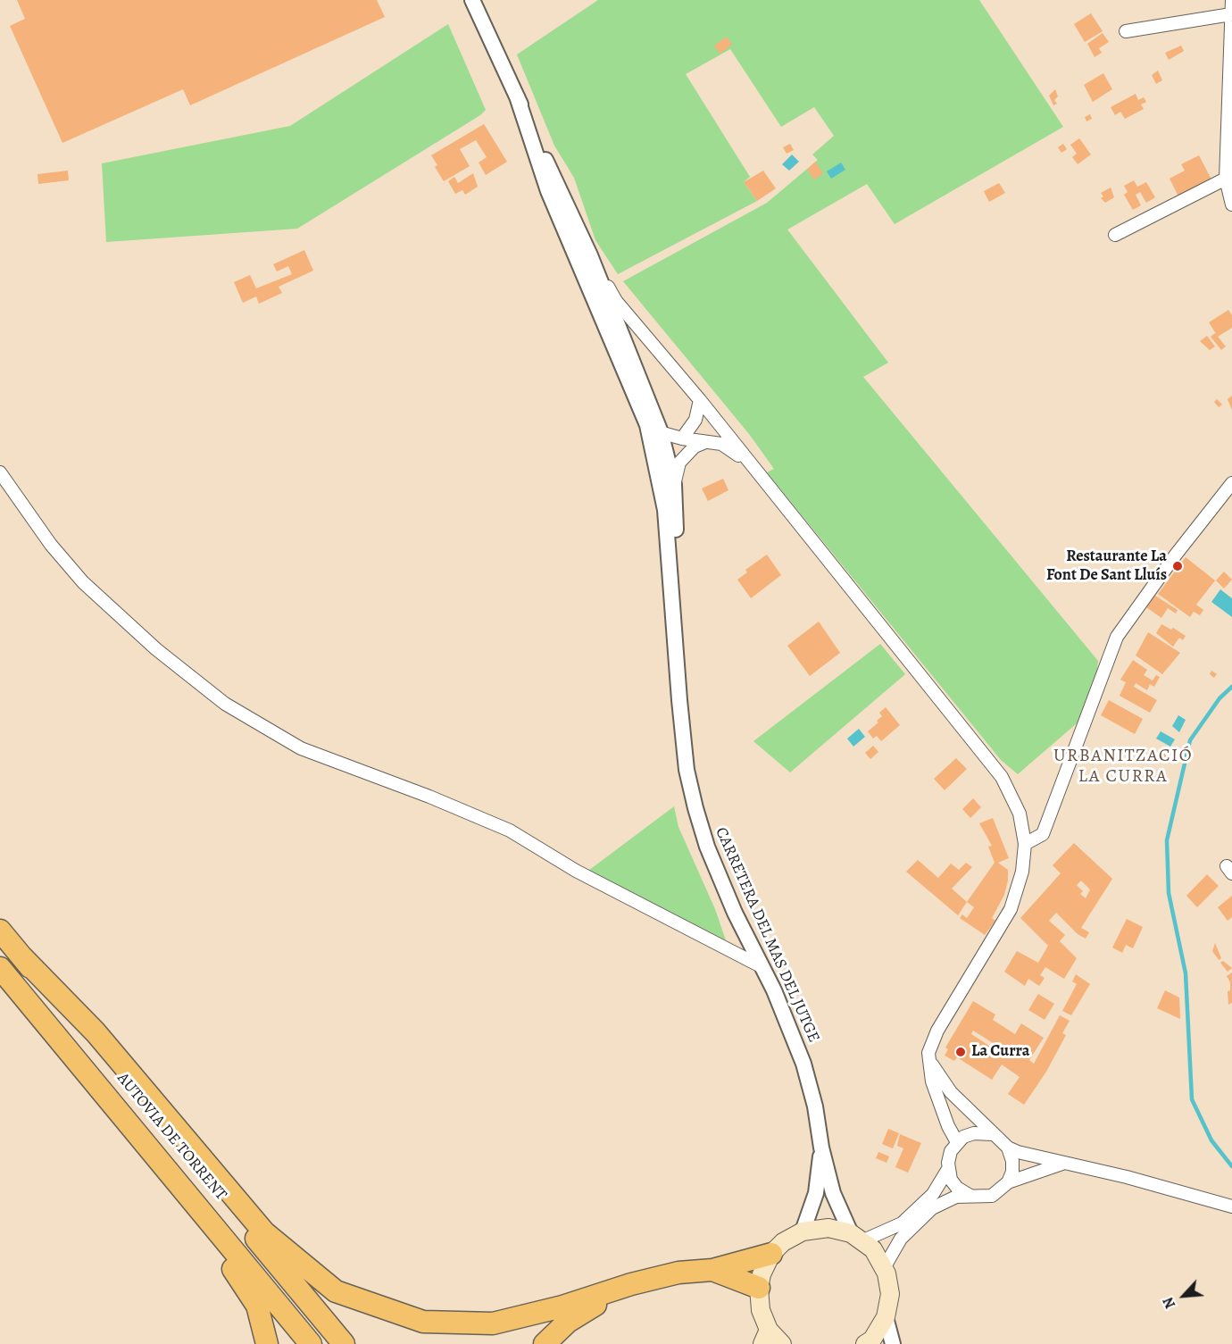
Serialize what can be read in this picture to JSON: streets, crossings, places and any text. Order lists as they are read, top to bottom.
{
  "streets": {
    "highway": ["AUTOVIA DE TORRENT"],
    "street": ["CARRETERA DEL MAS DEL JUTGE"]
  },
  "districts": ["URBANITZACIÓ LA CURRA"],
  "places": ["Restaurante La Font De Sant Lluís", "La Curra"],
  "north": "bottom left"
}
